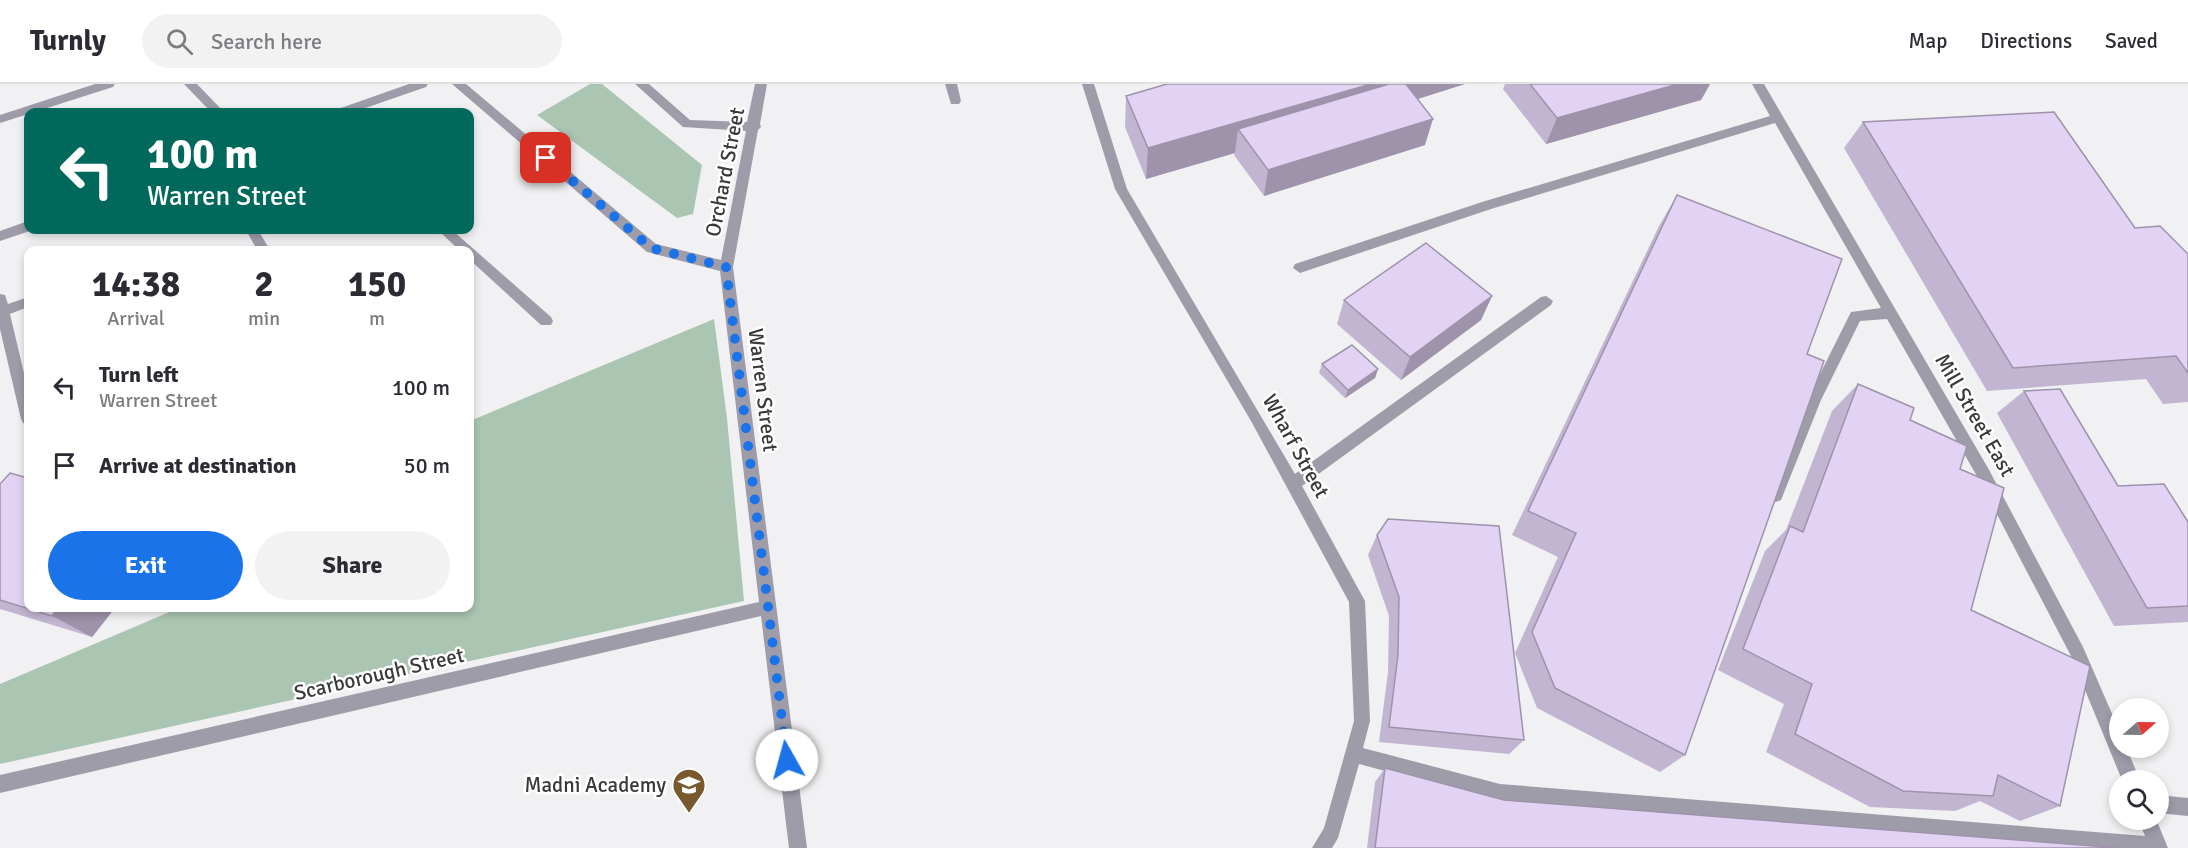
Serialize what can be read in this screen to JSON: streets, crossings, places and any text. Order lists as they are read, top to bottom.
{
  "streets": {
    "street": [
      "Orchard Street",
      "Warren Street",
      "Mill Street East",
      "Wharf Street",
      "Scarborough Street"
    ]
  },
  "crossings": [
    ["Orchard Street", "Warren Street"],
    ["Warren Street", "Scarborough Street"]
  ],
  "places": {
    "school or university": ["Madni Academy"]
  },
  "north": "right",
  "page": {
    "header": "Turnly",
    "search": "Search here",
    "nav": ["Map", "Directions", "Saved"],
    "turn": ["100 m", "Warren Street"],
    "eta": [
      "14:38",
      "Arrival",
      "2",
      "min",
      "150",
      "m"
    ],
    "list": [
      {
        "name": "Turn left",
        "note": "Warren Street",
        "value": "100 m"
      },
      {
        "name": "Arrive at destination",
        "value": "50 m"
      }
    ],
    "buttons": ["Exit", "Share"]
  }
}
